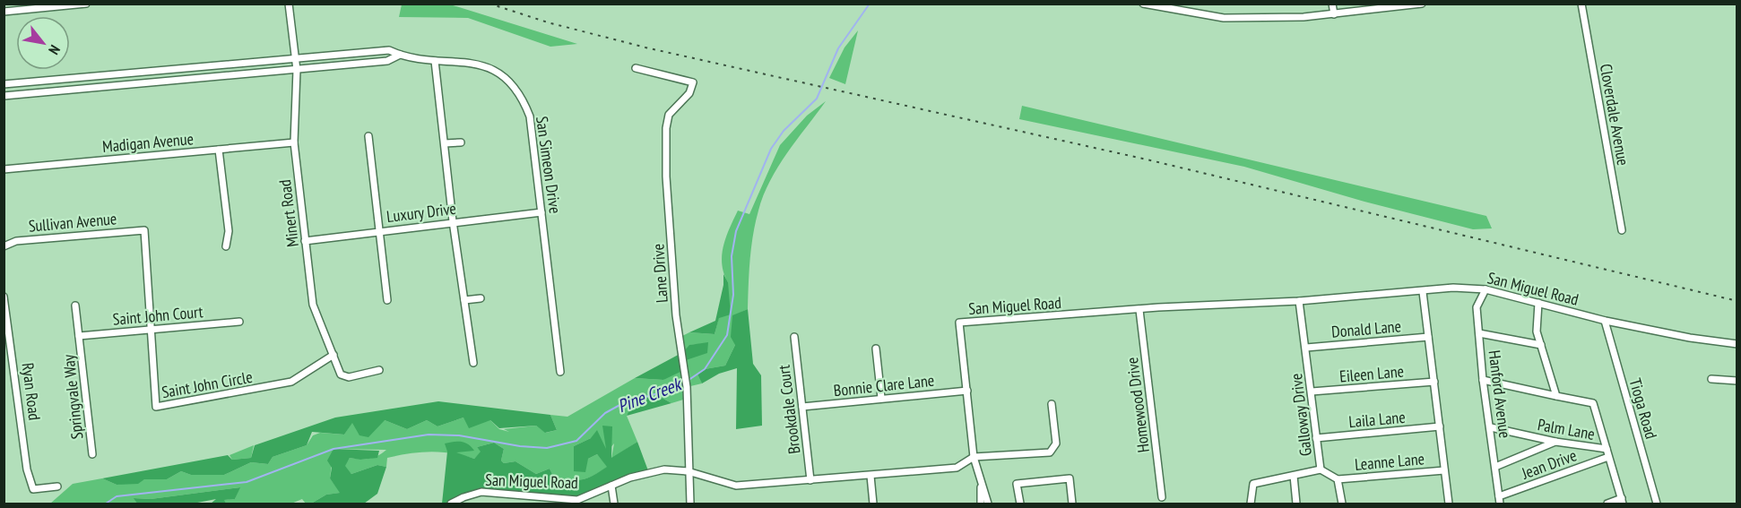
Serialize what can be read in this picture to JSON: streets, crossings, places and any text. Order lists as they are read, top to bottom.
{
  "streets": {
    "street": [
      "Cloverdale Avenue",
      "Madigan Avenue",
      "San Simeon Drive",
      "Luxury Drive",
      "Minert Road",
      "Sullivan Avenue",
      "Lane Drive",
      "San Miguel Road",
      "Saint John Court",
      "Donald Lane",
      "Eileen Lane",
      "Saint John Circle",
      "Bonnie Clare Lane",
      "Ryan Road",
      "Hanford Avenue",
      "Springvale Way",
      "Homewood Drive",
      "Tioga Road",
      "Brookdale Court",
      "Galloway Drive",
      "Laila Lane",
      "Palm Lane",
      "Leanne Lane",
      "Jean Drive"
    ]
  },
  "crossings": [
    ["Madigan Avenue", "Minert Road"],
    ["San Simeon Drive", "Luxury Drive"],
    ["San Simeon Drive", "Minert Road"],
    ["Luxury Drive", "Minert Road"],
    ["Minert Road", "Saint John Circle"],
    ["Sullivan Avenue", "Saint John Circle"],
    ["Lane Drive", "San Miguel Road"],
    ["San Miguel Road", "Bonnie Clare Lane"],
    ["San Miguel Road", "Hanford Avenue"],
    ["San Miguel Road", "Homewood Drive"],
    ["San Miguel Road", "Tioga Road"],
    ["San Miguel Road", "Brookdale Court"],
    ["San Miguel Road", "Galloway Drive"],
    ["Saint John Court", "Saint John Circle"],
    ["Saint John Court", "Springvale Way"],
    ["Donald Lane", "Galloway Drive"],
    ["Eileen Lane", "Galloway Drive"],
    ["Bonnie Clare Lane", "Brookdale Court"],
    ["Hanford Avenue", "Palm Lane"],
    ["Hanford Avenue", "Jean Drive"],
    ["Galloway Drive", "Laila Lane"]
  ],
  "water": ["Pine Creek"],
  "north": "bottom right"
}
